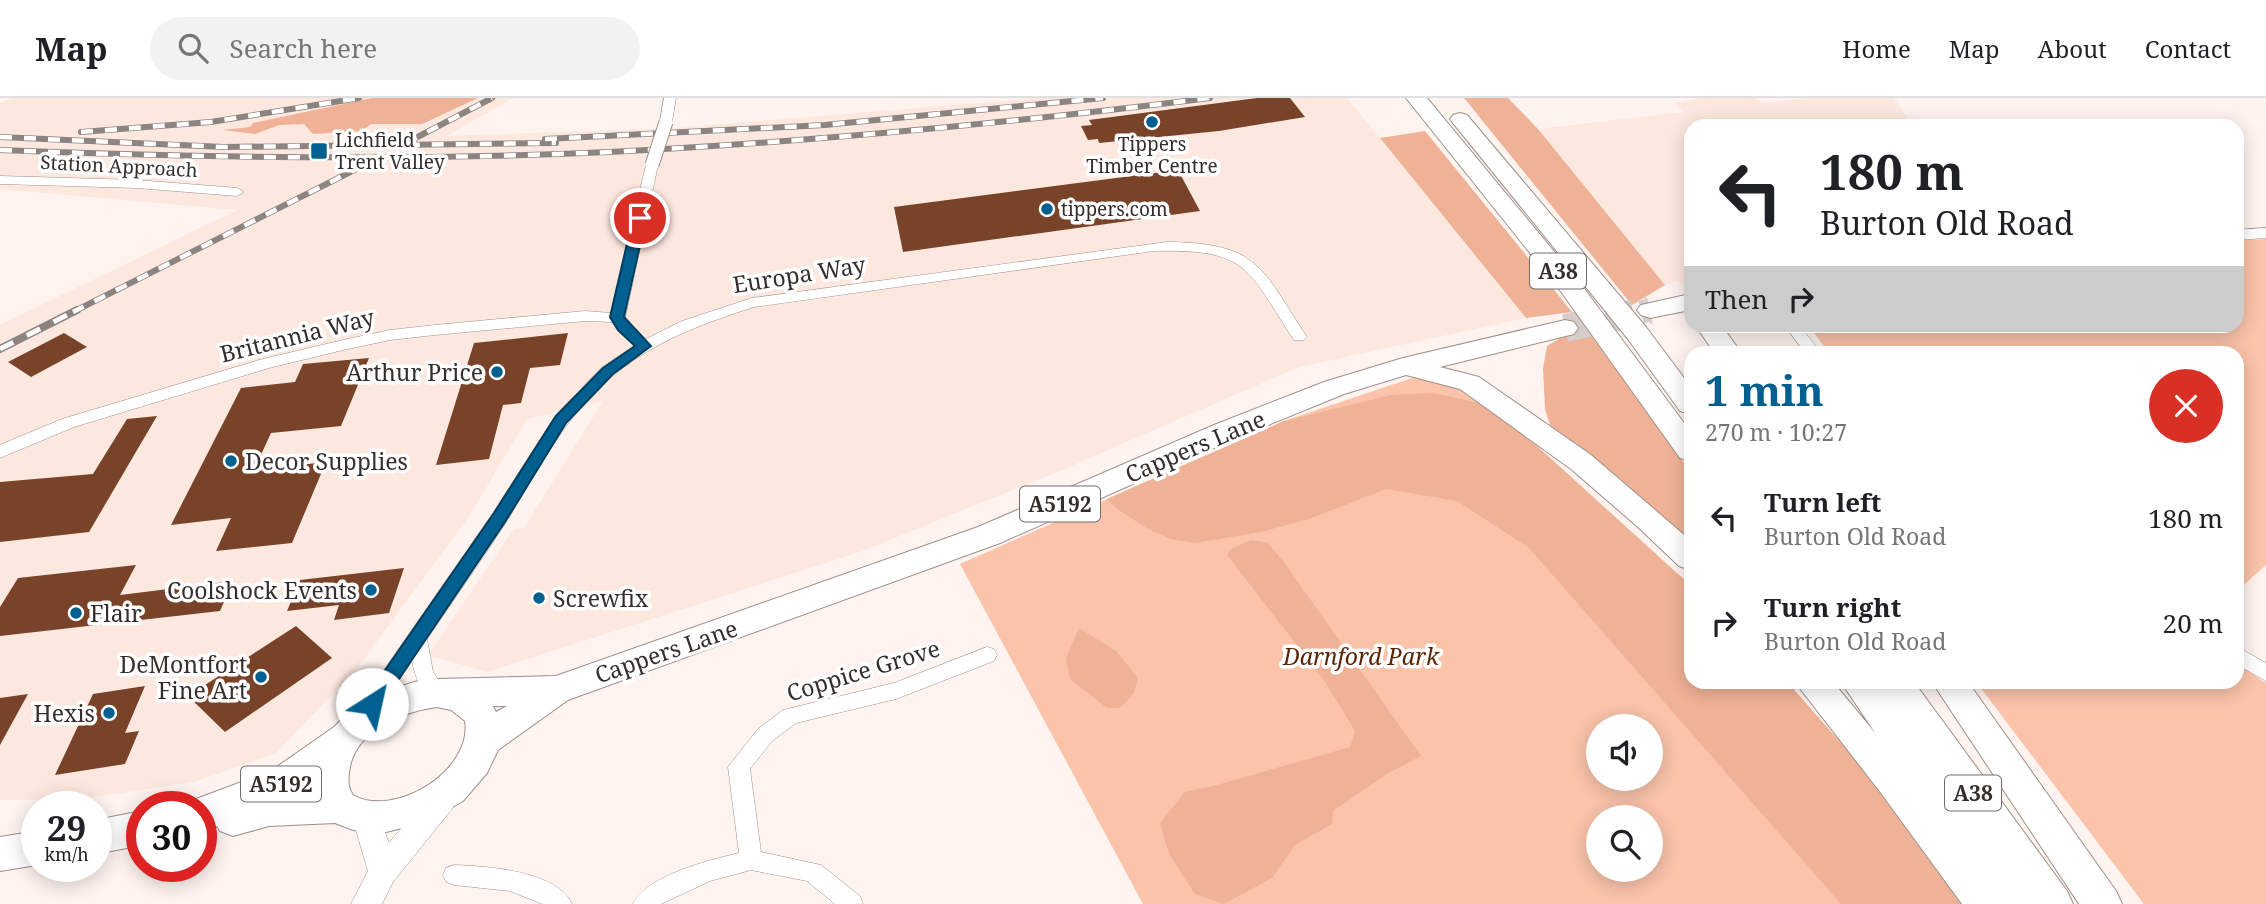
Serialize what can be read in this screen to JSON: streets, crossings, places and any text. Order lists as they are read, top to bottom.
{
  "streets": {
    "highway": ["A38", "Cappers Lane", "A5192"],
    "street": [
      "Station Approach",
      "Europa Way",
      "Britannia Way",
      "Coppice Grove"
    ]
  },
  "crossings": [
    ["Europa Way", "Cappers Lane"],
    ["Europa Way", "A5192"],
    ["Cappers Lane", "A5192"]
  ],
  "parks": ["Darnford Park"],
  "places": {
    "other": [
      "Tippers Timber Centre",
      "tippers.com",
      "Arthur Price",
      "Decor Supplies",
      "Coolshock Events",
      "Screwfix",
      "Flair",
      "DeMontfort Fine Art",
      "Hexis"
    ],
    "transit": ["Lichfield Trent Valley"]
  },
  "page": {
    "header": "Map",
    "search": "Search here",
    "nav": [
      "Home",
      "Map",
      "About",
      "Contact"
    ],
    "turn": ["180 m", "Burton Old Road"],
    "then": "Then",
    "heading": ["1 min", "270 m · 10:27"],
    "list": [
      {
        "name": "Turn left",
        "note": "Burton Old Road",
        "value": "180 m"
      },
      {
        "name": "Turn right",
        "note": "Burton Old Road",
        "value": "20 m"
      }
    ],
    "speed": "29 km/h",
    "limit": "30"
  }
}
